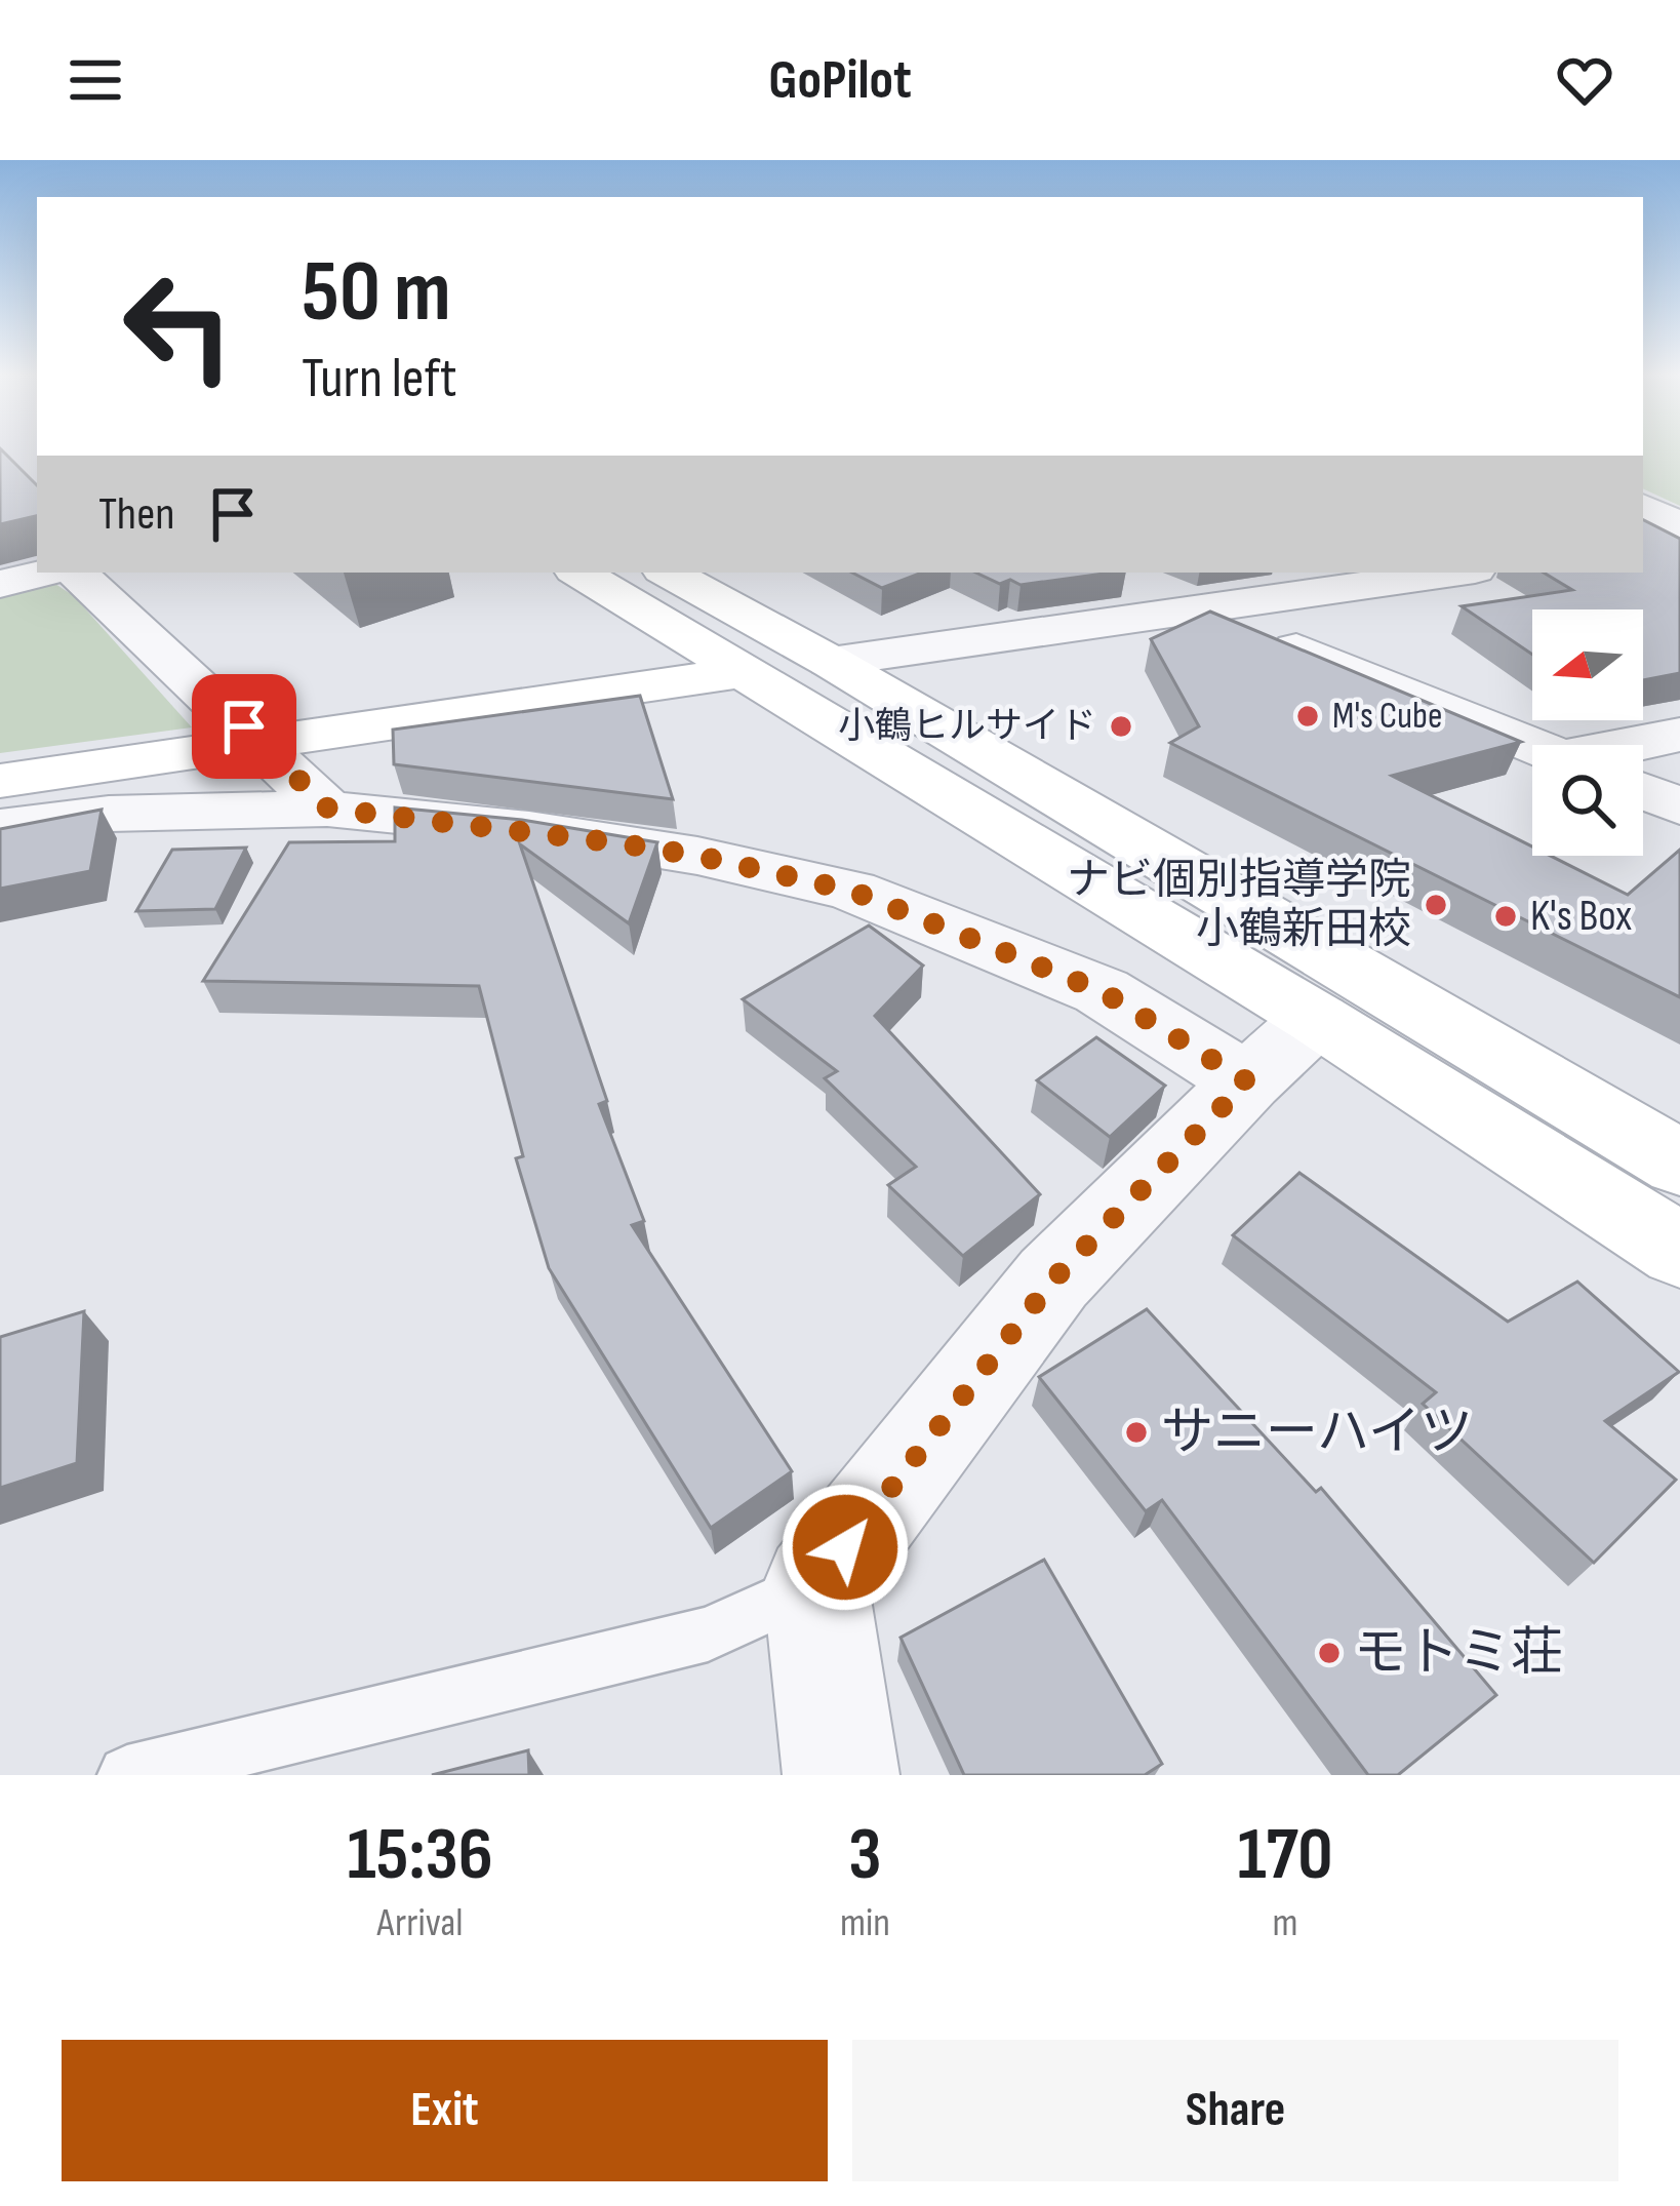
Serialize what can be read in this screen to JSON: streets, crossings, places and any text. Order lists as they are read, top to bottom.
{
  "places": [
    "M's Cube",
    "小鶴ヒルサイド",
    "ナビ個別指導学院 小鶴新田校",
    "K's Box",
    "サニーハイツ",
    "モトミ荘"
  ],
  "north": "left",
  "page": {
    "header": "GoPilot",
    "turn": ["50 m", "Turn left"],
    "then": "Then",
    "eta": [
      "15:36",
      "Arrival",
      "3",
      "min",
      "170",
      "m"
    ],
    "buttons": ["Exit", "Share"]
  }
}
